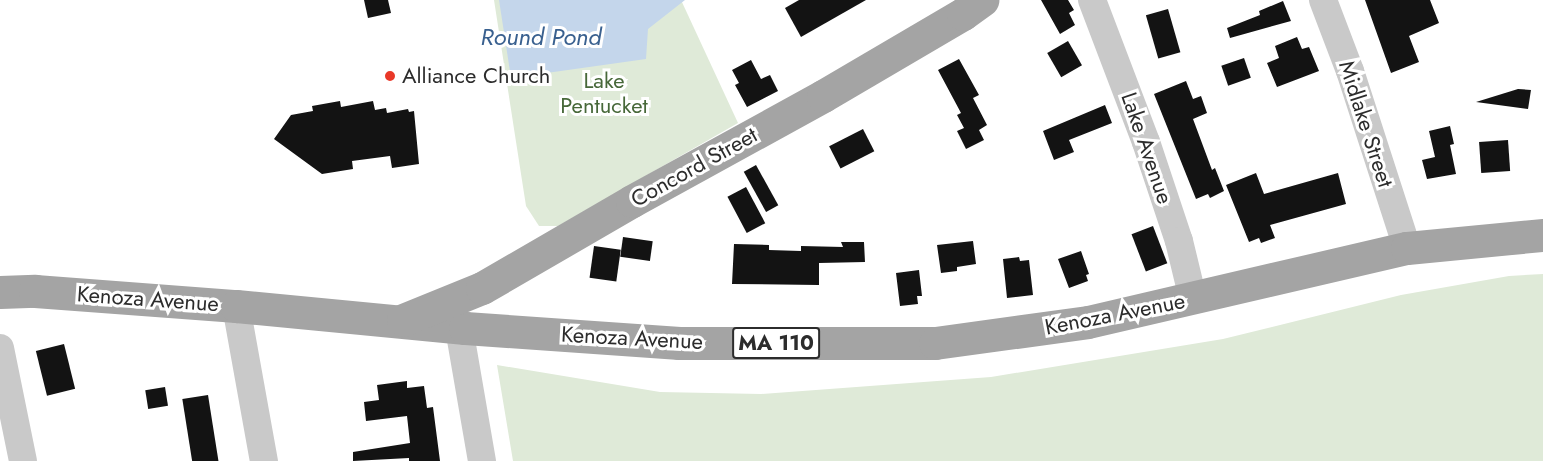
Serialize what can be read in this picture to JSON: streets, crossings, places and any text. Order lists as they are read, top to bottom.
{
  "streets": {
    "main road": ["Concord Street", "Kenoza Avenue", "MA 110"],
    "street": ["Midlake Street", "Lake Avenue"]
  },
  "crossings": [
    ["Midlake Street", "Kenoza Avenue"],
    ["Lake Avenue", "Kenoza Avenue"],
    ["Concord Street", "Kenoza Avenue"]
  ],
  "water": ["Round Pond"],
  "parks": ["Lake Pentucket"],
  "places": ["Alliance Church"]
}
